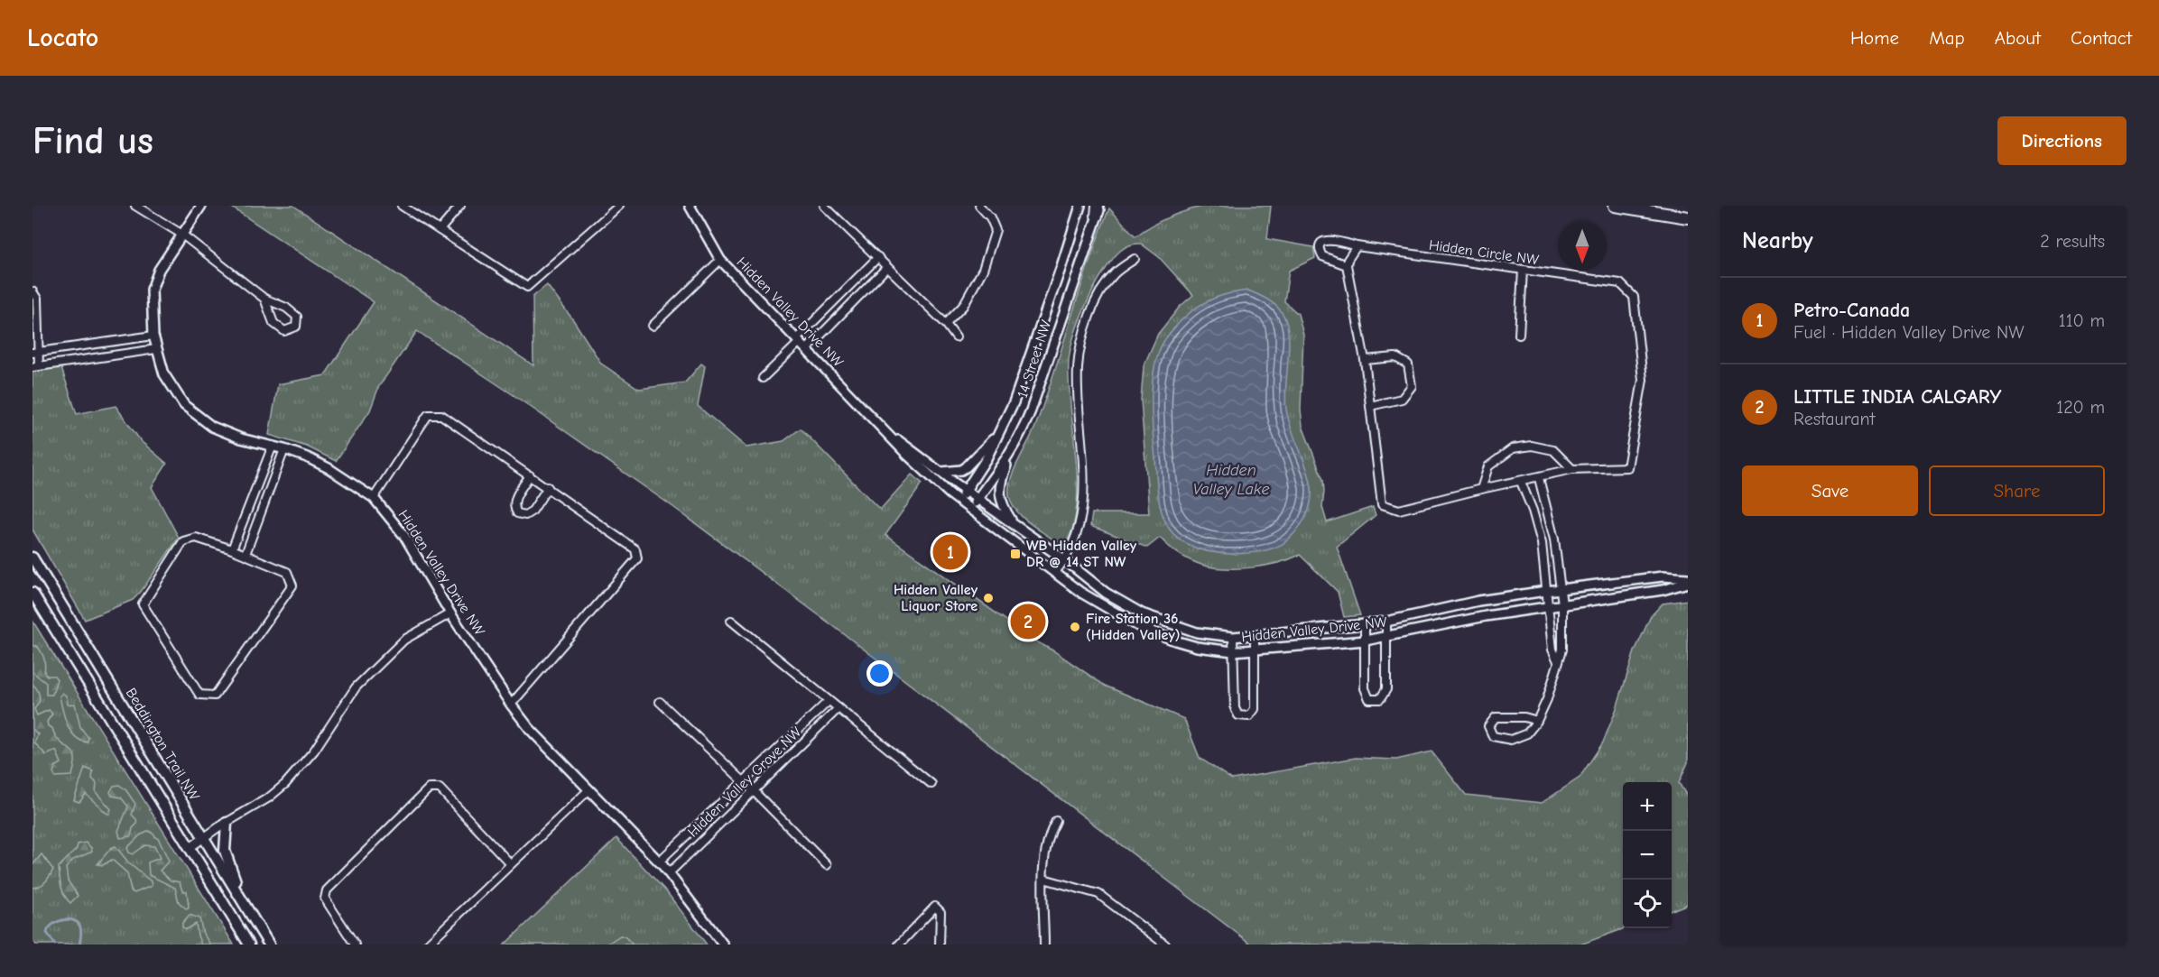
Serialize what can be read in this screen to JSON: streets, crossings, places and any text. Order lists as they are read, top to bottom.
{
  "streets": {
    "main road": ["Beddington Trail NW"],
    "street": [
      "Hidden Circle NW",
      "Hidden Valley Drive NW",
      "14 Street NW",
      "Hidden Valley Grove NW"
    ]
  },
  "crossings": [
    ["Hidden Valley Drive NW", "14 Street NW"],
    ["Hidden Valley Drive NW", "Hidden Valley Grove NW"]
  ],
  "water": ["Hidden Valley Lake"],
  "places": {
    "transit": ["WB Hidden Valley DR @ 14 ST NW"],
    "other": ["Hidden Valley Liquor Store", "Fire Station 36 (Hidden Valley)"]
  },
  "north": "bottom",
  "page": {
    "header": "Locato",
    "nav": [
      "Home",
      "Map",
      "About",
      "Contact"
    ],
    "buttons": [
      "Directions",
      ["Save", "Share"]
    ],
    "title": "Find us",
    "heading": ["Nearby", "2 results"],
    "list": [
      {
        "mark": "1",
        "name": "Petro-Canada",
        "note": "Fuel · Hidden Valley Drive NW",
        "value": "110 m"
      },
      {
        "mark": "2",
        "name": "LITTLE INDIA CALGARY",
        "note": "Restaurant",
        "value": "120 m"
      }
    ],
    "pins": ["1", "2"],
    "map_buttons": ["+", "−"]
  }
}
